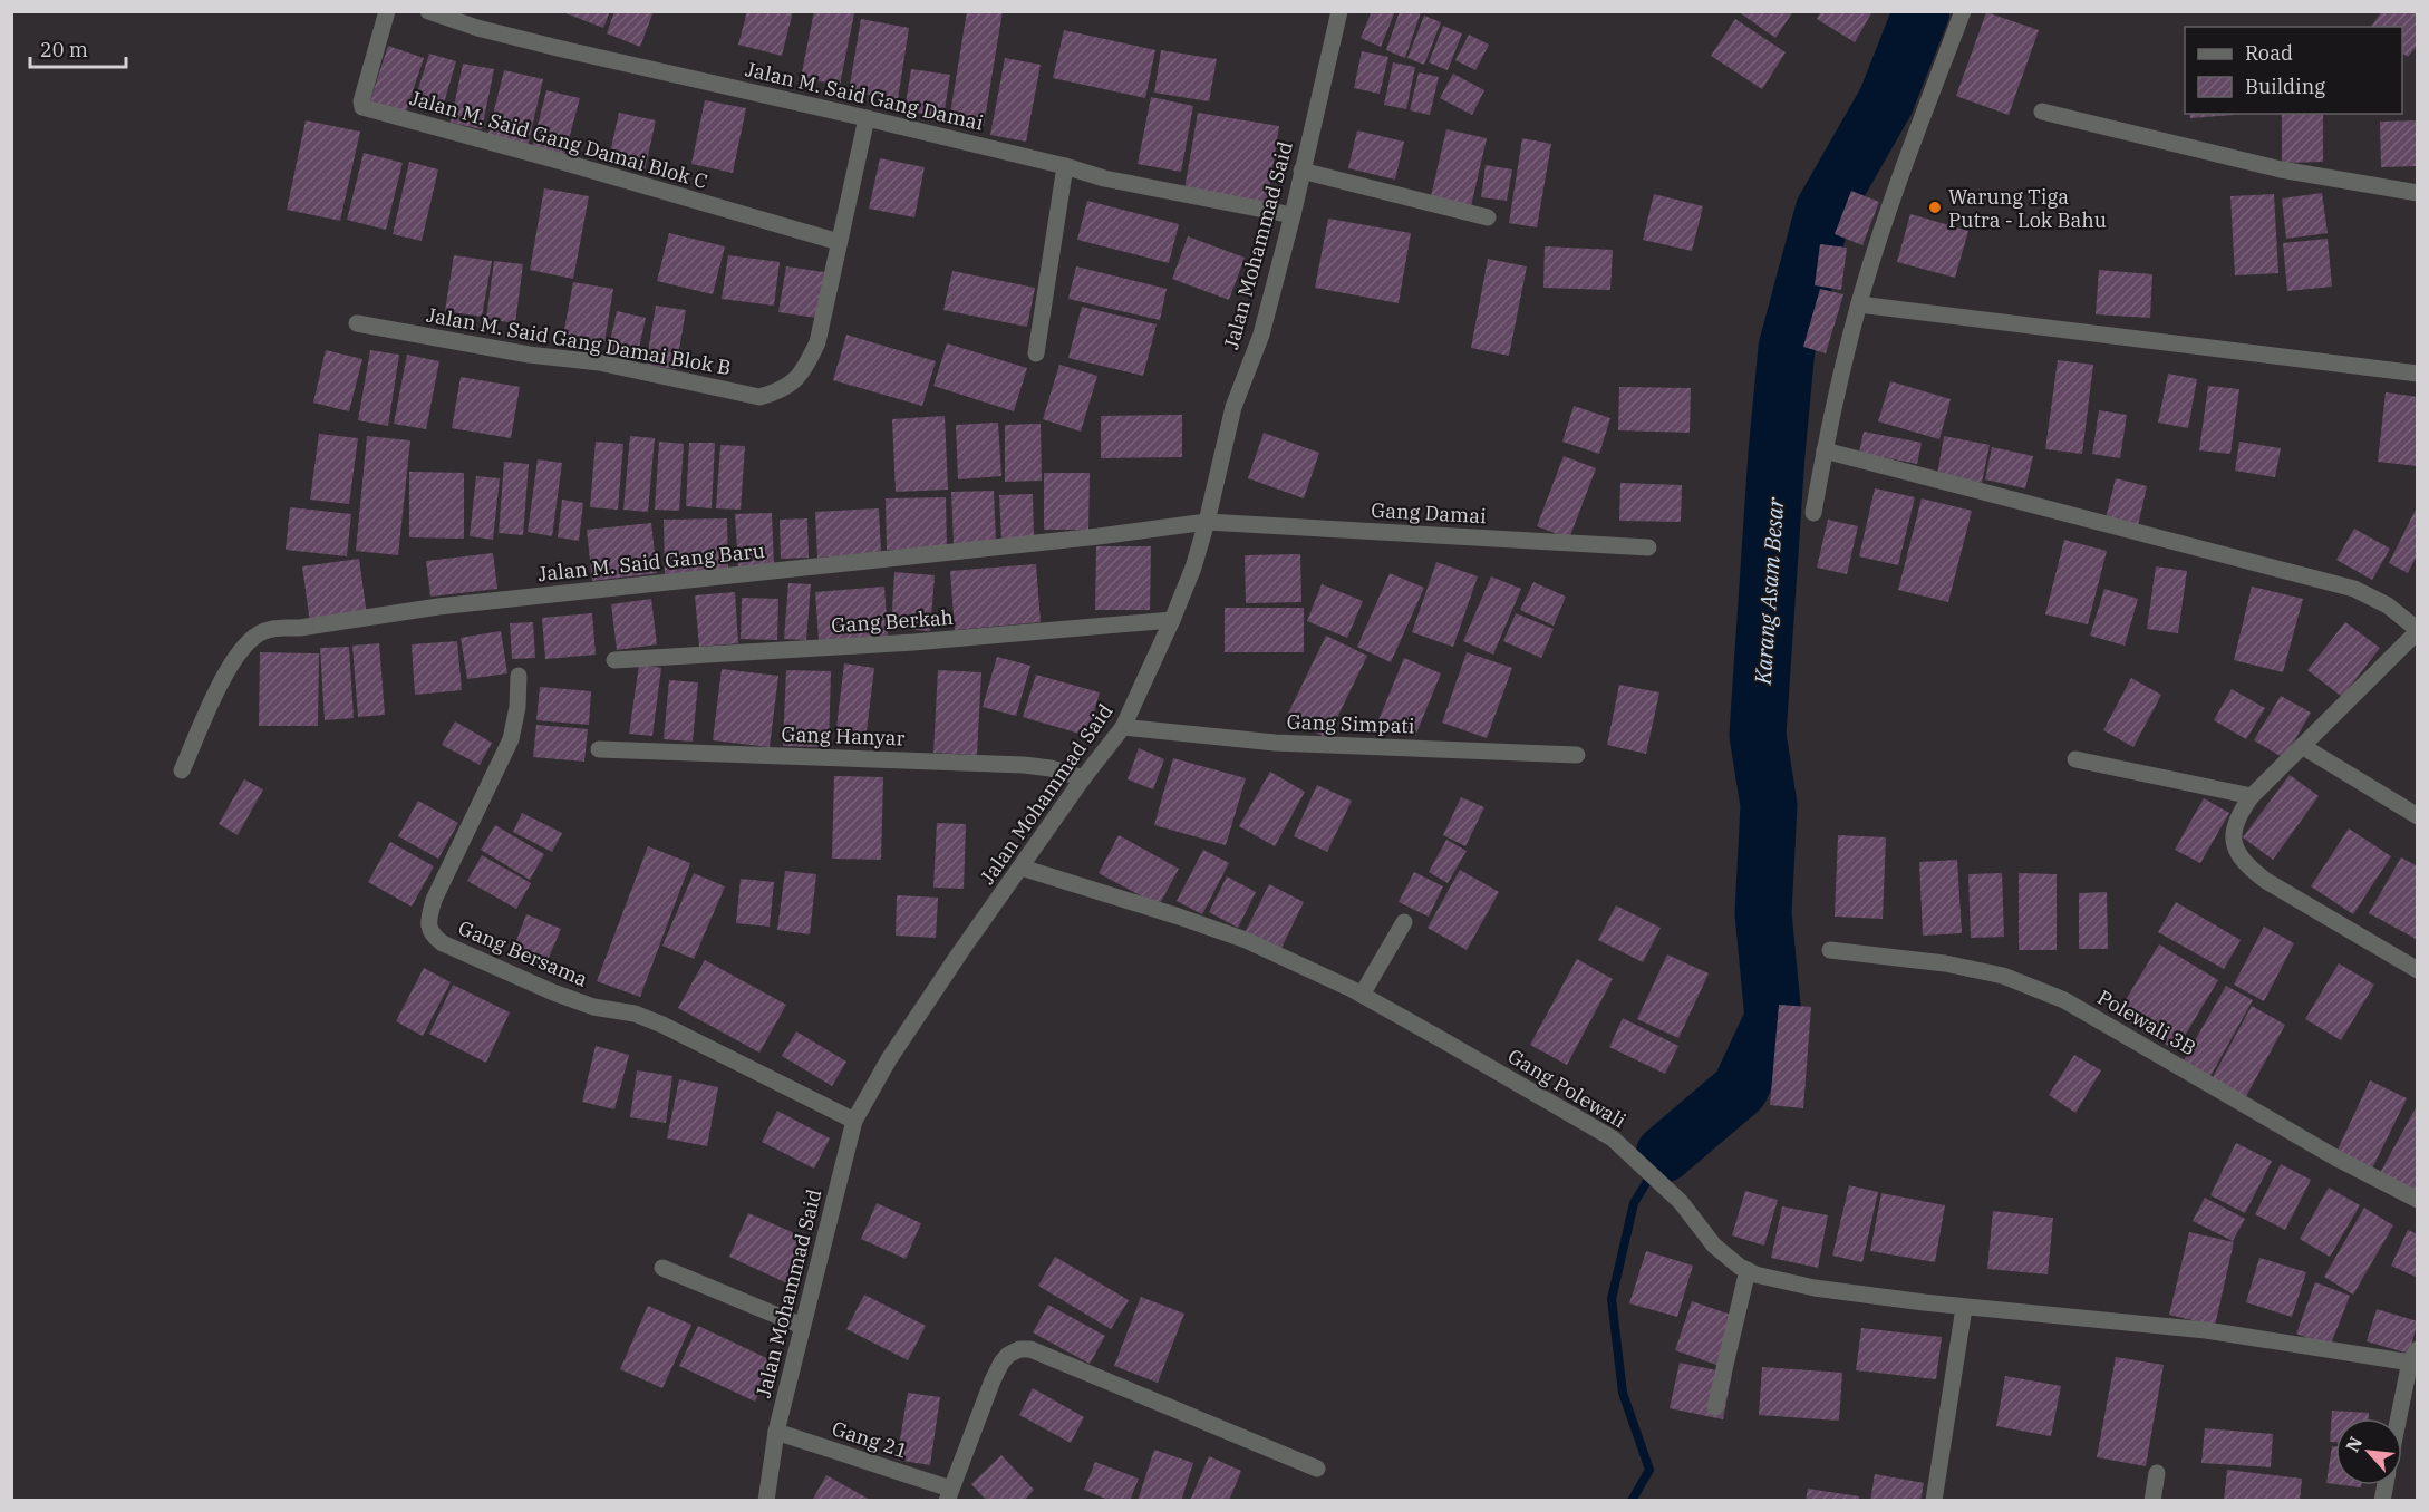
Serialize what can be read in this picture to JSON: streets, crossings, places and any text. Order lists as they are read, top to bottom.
{
  "streets": {
    "street": [
      "Jalan M. Said Gang Damai",
      "Jalan M. Said Gang Damai Blok C",
      "Jalan Mohammad Said",
      "Jalan M. Said Gang Damai Blok B",
      "Gang Damai",
      "Jalan M. Said Gang Baru",
      "Gang Berkah",
      "Gang Simpati",
      "Gang Hanyar",
      "Gang Bersama",
      "Polewali 3B",
      "Gang Polewali",
      "Gang 21"
    ]
  },
  "crossings": [
    ["Jalan M. Said Gang Damai", "Jalan Mohammad Said"],
    ["Jalan M. Said Gang Damai", "Jalan M. Said Gang Damai Blok B"],
    ["Jalan M. Said Gang Damai Blok C", "Jalan M. Said Gang Damai Blok B"],
    ["Jalan Mohammad Said", "Gang Damai"],
    ["Jalan Mohammad Said", "Jalan M. Said Gang Baru"],
    ["Jalan Mohammad Said", "Gang Berkah"],
    ["Jalan Mohammad Said", "Gang Simpati"],
    ["Jalan Mohammad Said", "Gang Hanyar"],
    ["Jalan Mohammad Said", "Gang Bersama"],
    ["Jalan Mohammad Said", "Gang Polewali"],
    ["Jalan Mohammad Said", "Gang 21"],
    ["Gang Damai", "Jalan M. Said Gang Baru"]
  ],
  "water": ["Karang Asam Besar"],
  "places": ["Warung Tiga Putra - Lok Bahu"],
  "legend": ["Road", "Building"],
  "scale_bar": "20 m",
  "north": "top left"
}
